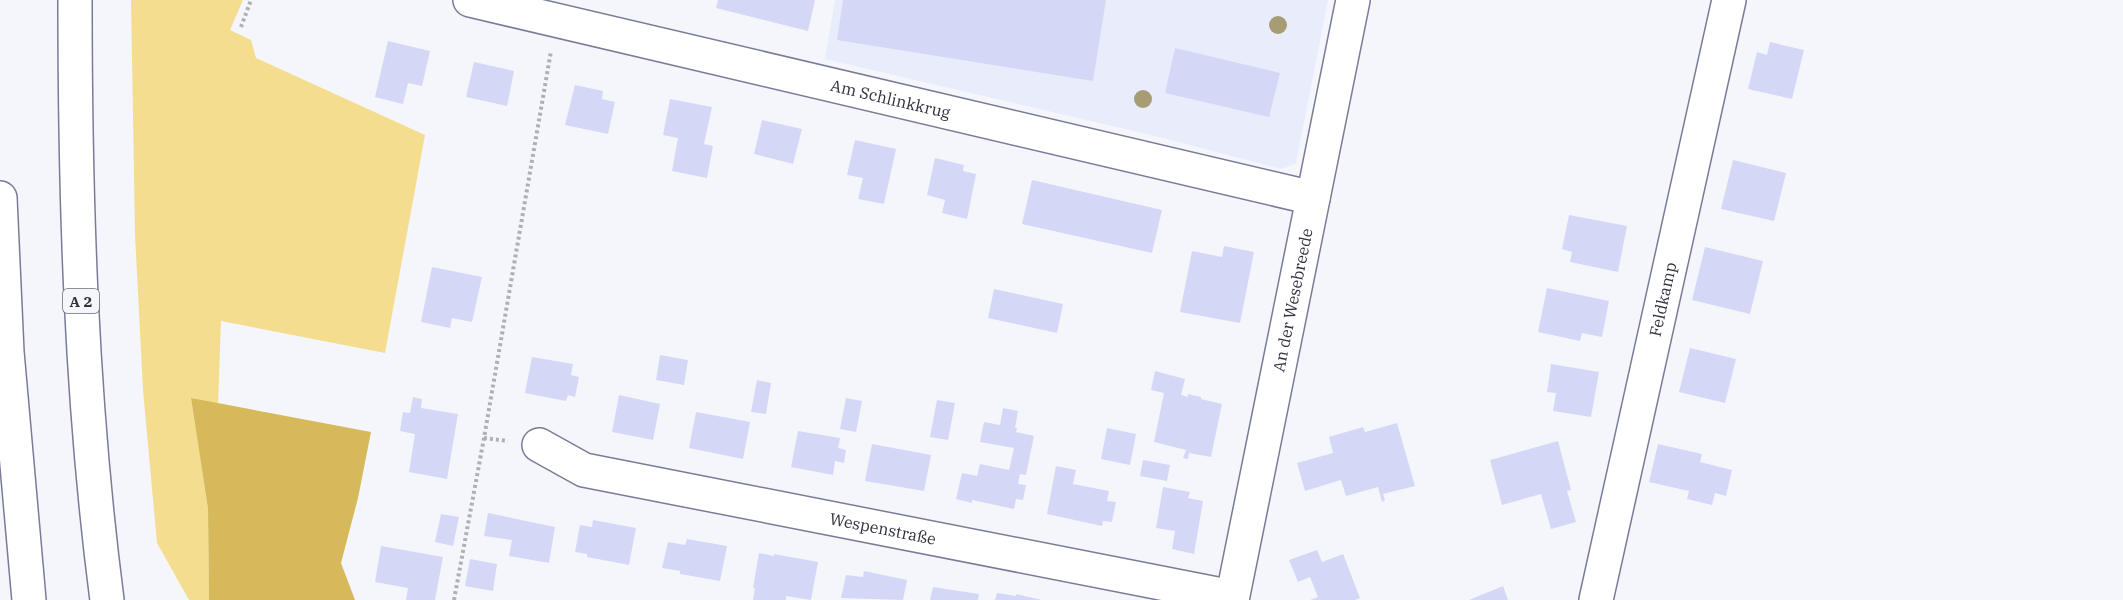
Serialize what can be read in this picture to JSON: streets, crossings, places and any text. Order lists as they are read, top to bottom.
{
  "streets": {
    "main road": [
      "Am Schlinkkrug",
      "An der Wesebreede",
      "Feldkamp",
      "A 2",
      "Wespenstraße"
    ]
  },
  "crossings": [
    ["Am Schlinkkrug", "An der Wesebreede"],
    ["An der Wesebreede", "Wespenstraße"]
  ]
}
